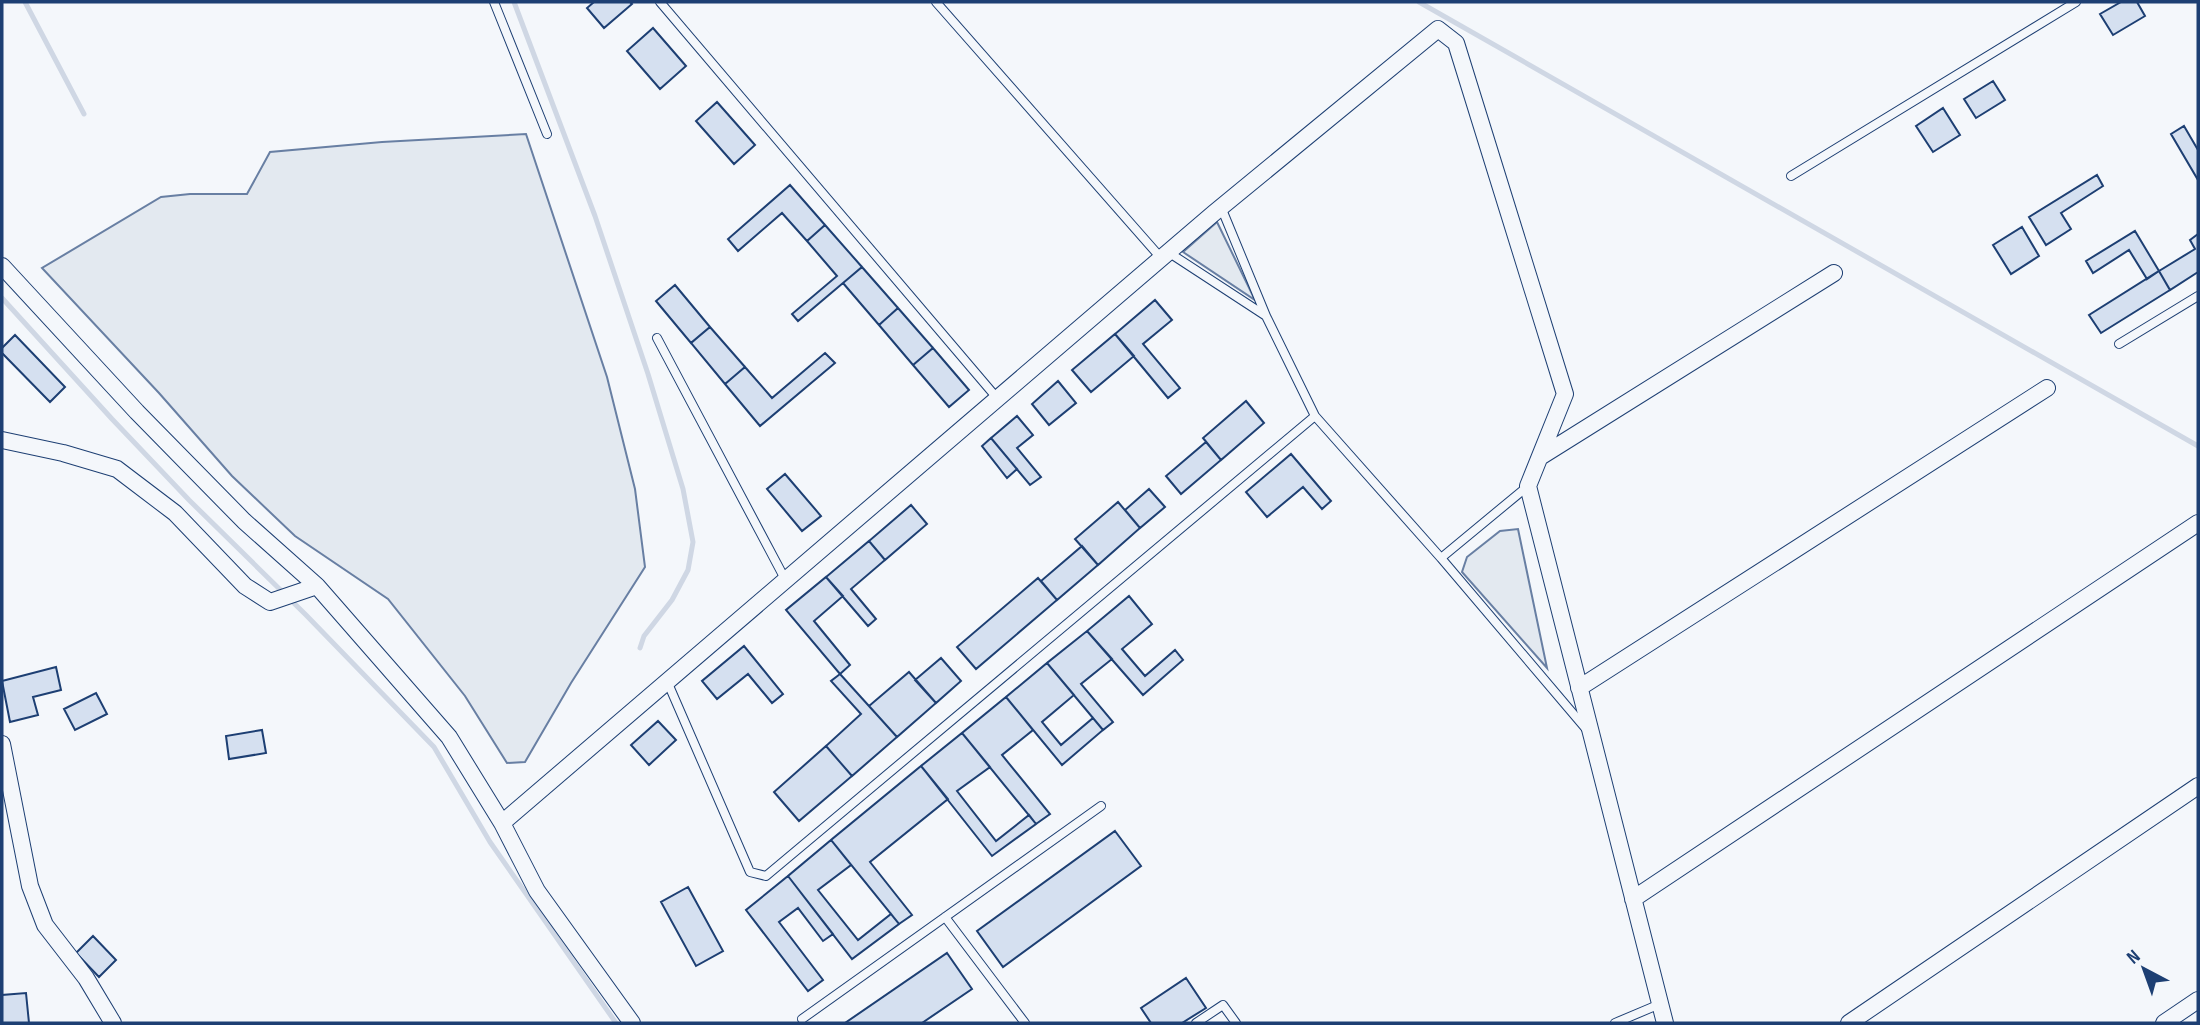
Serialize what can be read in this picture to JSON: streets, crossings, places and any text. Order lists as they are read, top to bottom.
{
  "north": "top left"
}
